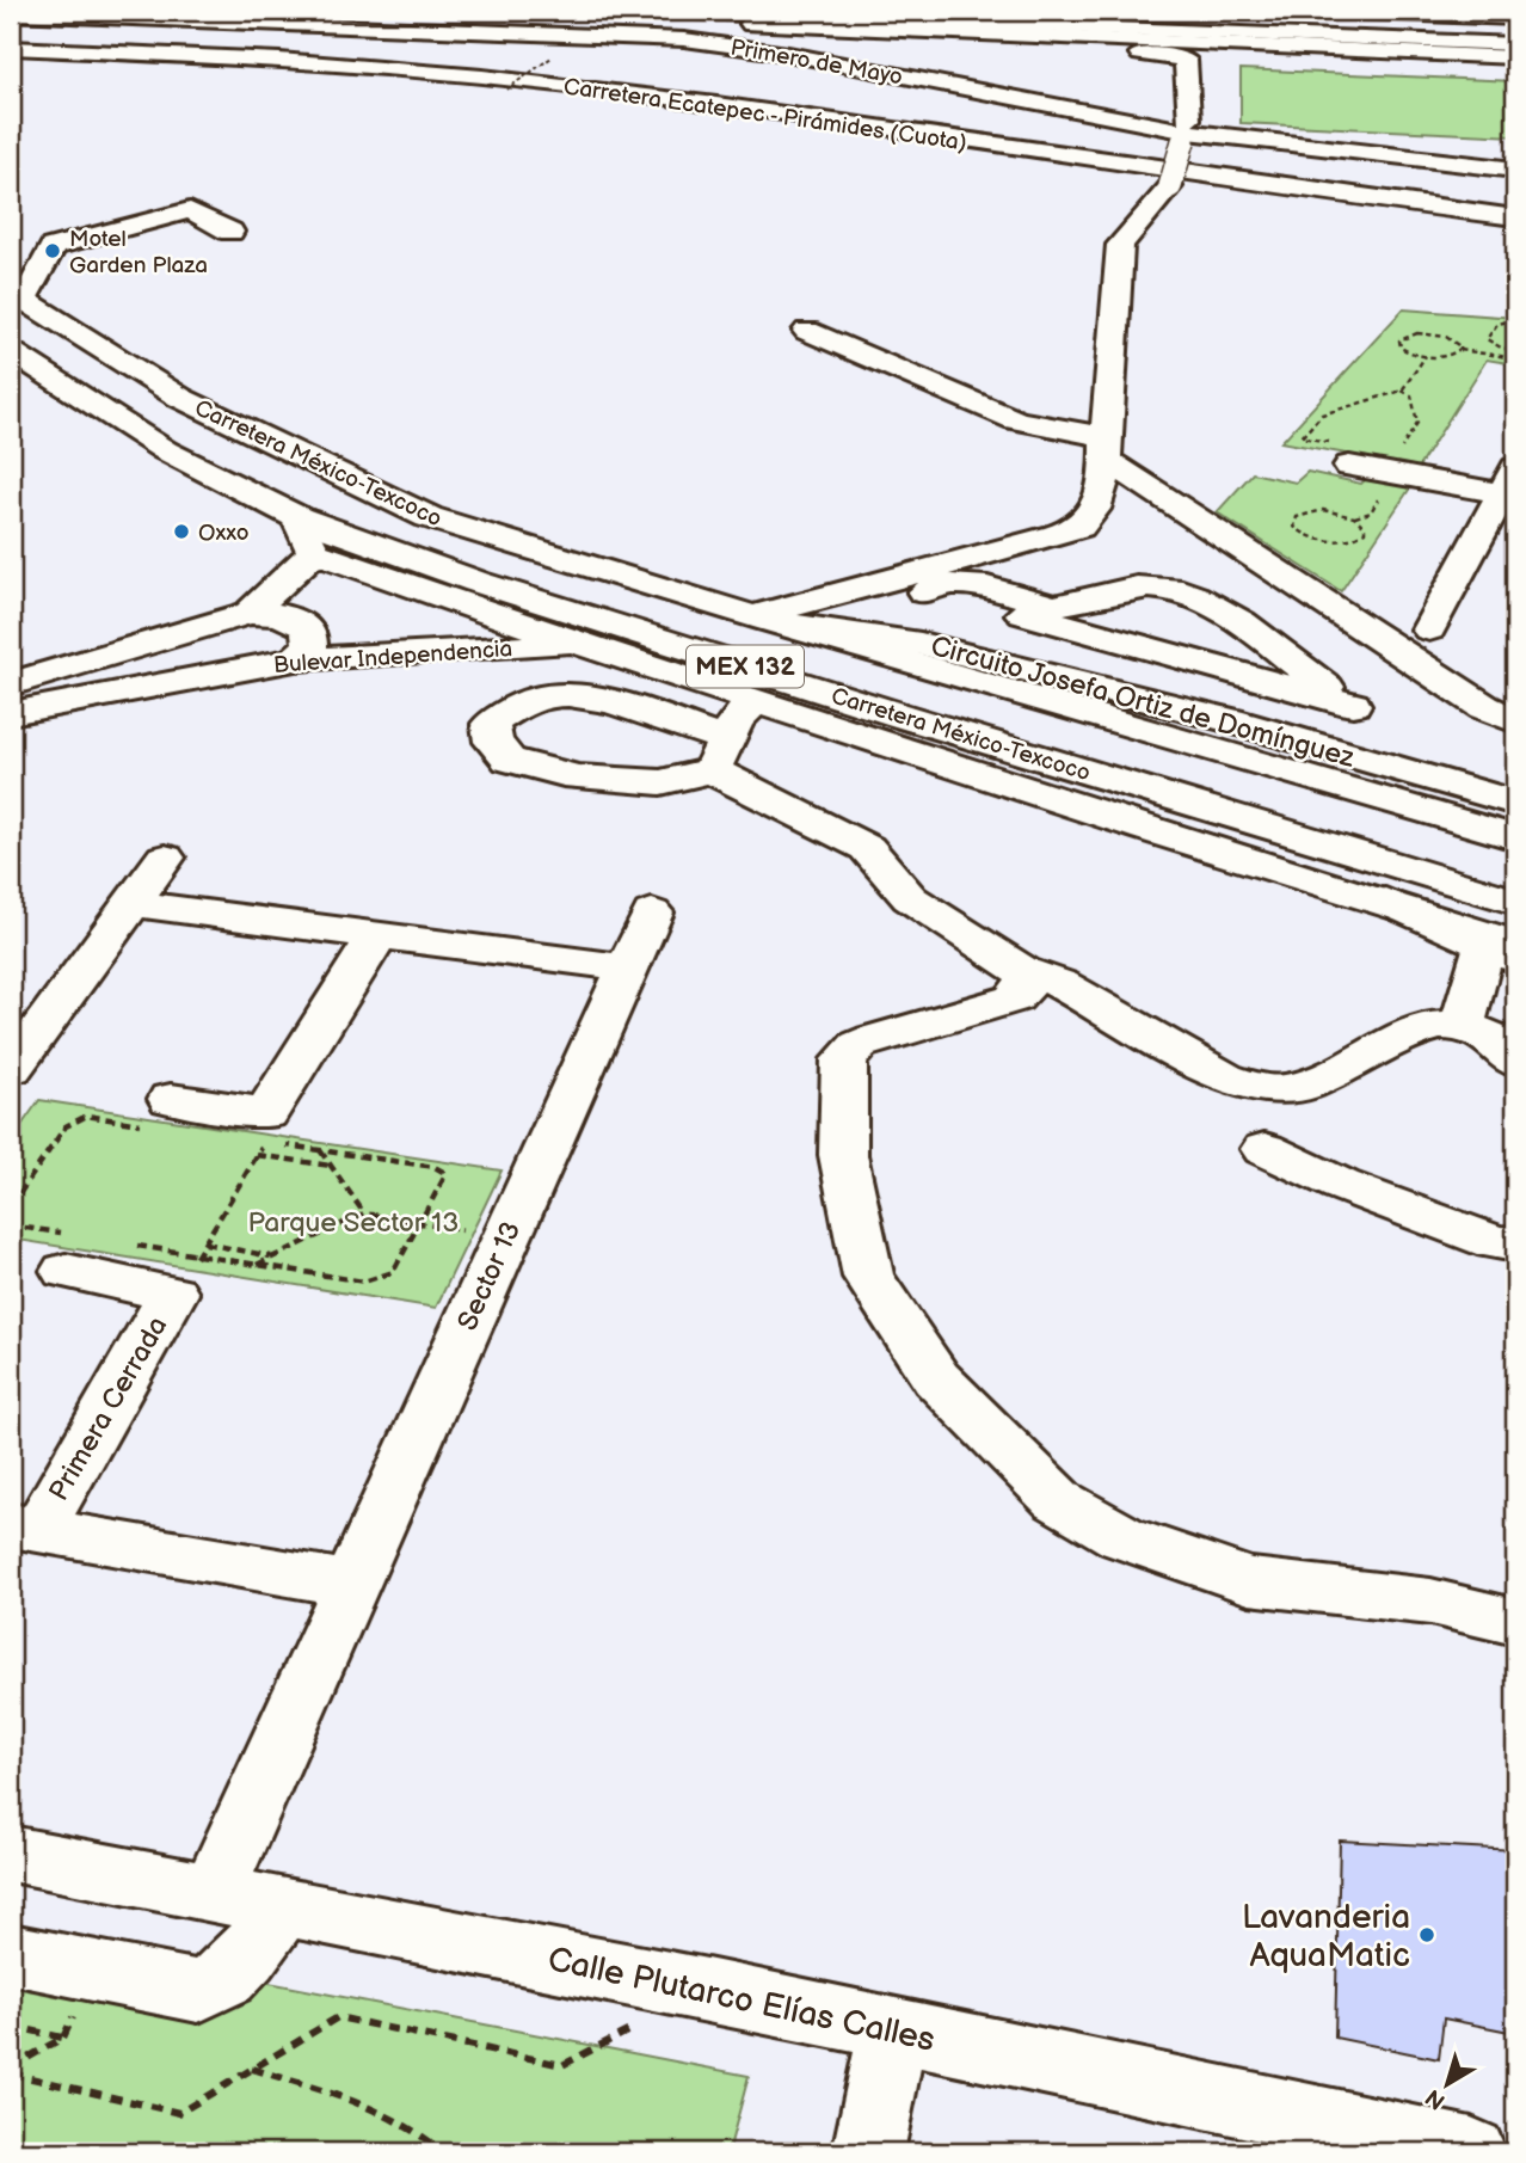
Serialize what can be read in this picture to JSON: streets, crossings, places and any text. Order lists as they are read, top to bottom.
{
  "streets": {
    "main road": [
      "Primero de Mayo",
      "Carretera Ecatepec - Pirámides (Cuota)",
      "Carretera México-Texcoco",
      "Bulevar Independencia",
      "MEX 132",
      "Circuito Josefa Ortiz de Domínguez",
      "Sector 13",
      "Primera Cerrada",
      "Calle Plutarco Elías Calles"
    ]
  },
  "crossings": [
    ["Carretera México-Texcoco", "Circuito Josefa Ortiz de Domínguez"],
    ["Sector 13", "Calle Plutarco Elías Calles"]
  ],
  "parks": ["Parque Sector 13"],
  "places": ["Motel Garden Plaza", "Oxxo", "Lavanderia AquaMatic"],
  "north": "bottom left"
}
